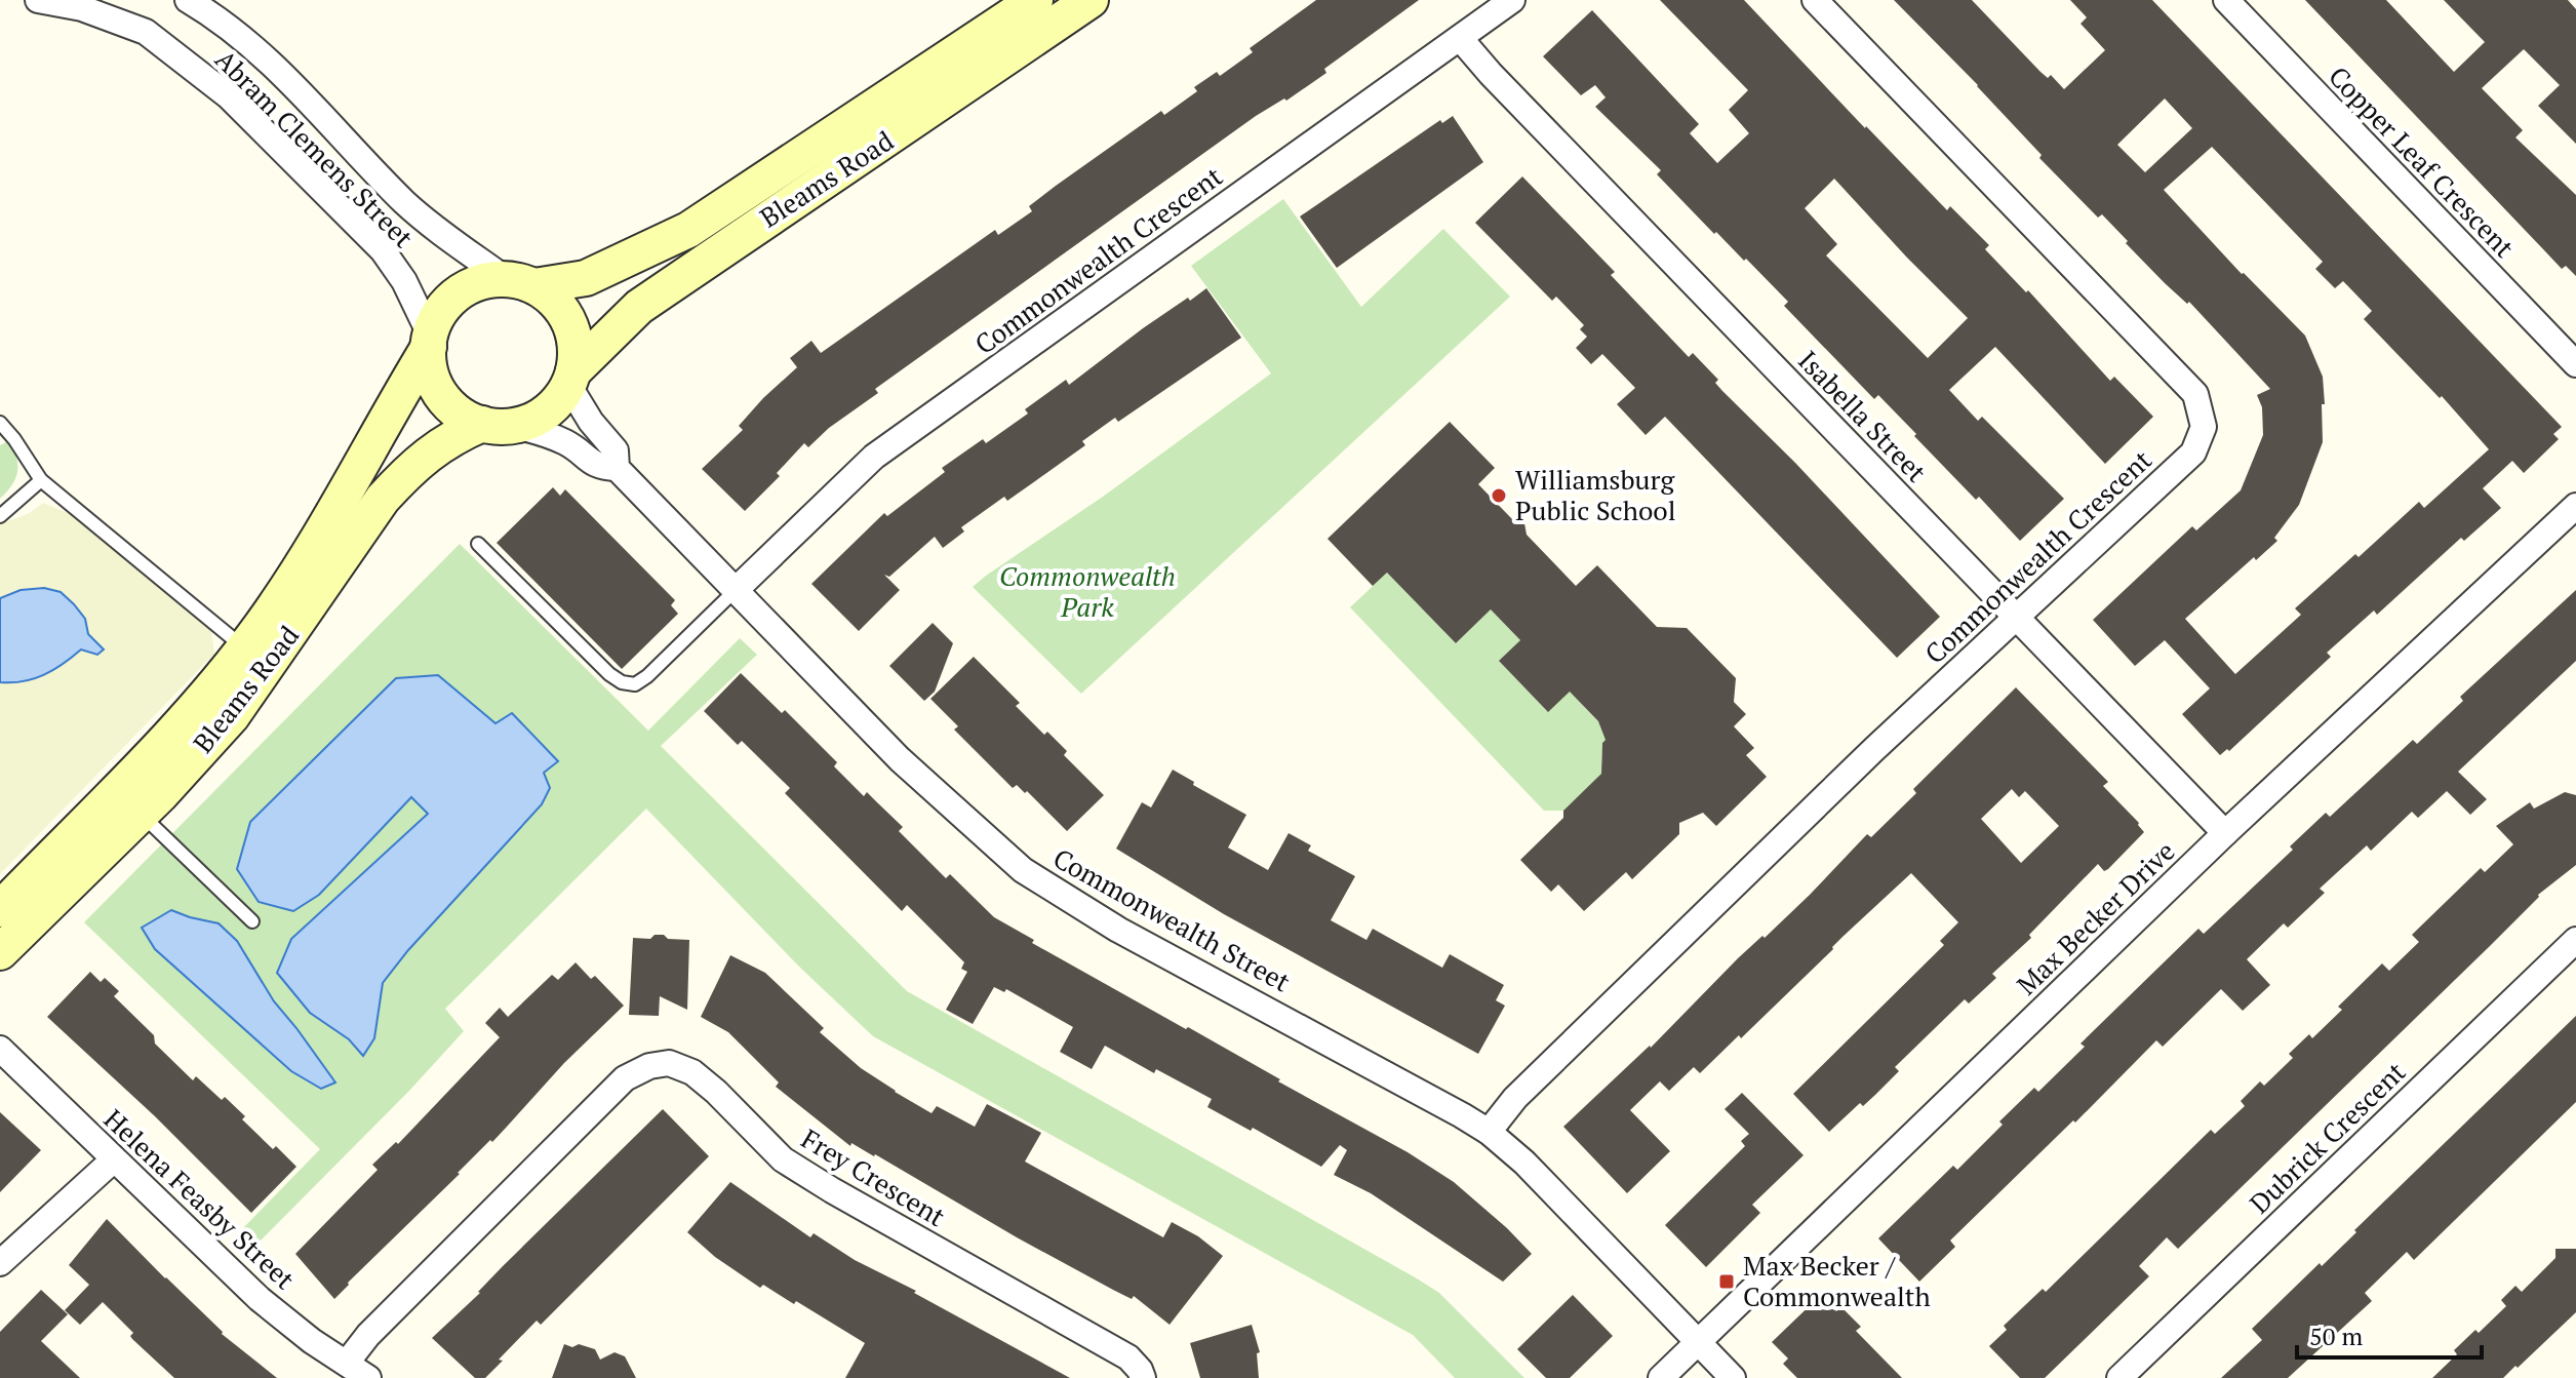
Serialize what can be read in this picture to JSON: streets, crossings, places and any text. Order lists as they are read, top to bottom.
{
  "streets": {
    "main road": ["Bleams Road"],
    "street": [
      "Abram Clemens Street",
      "Copper Leaf Crescent",
      "Commonwealth Crescent",
      "Isabella Street",
      "Max Becker Drive",
      "Commonwealth Street",
      "Dubrick Crescent",
      "Frey Crescent",
      "Helena Feasby Street"
    ]
  },
  "crossings": [
    ["Abram Clemens Street", "Bleams Road"],
    ["Abram Clemens Street", "Commonwealth Street"],
    ["Bleams Road", "Commonwealth Street"],
    ["Commonwealth Crescent", "Isabella Street"],
    ["Commonwealth Crescent", "Commonwealth Street"],
    ["Isabella Street", "Max Becker Drive"],
    ["Max Becker Drive", "Commonwealth Street"],
    ["Frey Crescent", "Helena Feasby Street"]
  ],
  "parks": ["Commonwealth Park"],
  "places": {
    "other": ["Williamsburg Public School"],
    "transit": ["Max Becker / Commonwealth"]
  },
  "scale_bar": "50 m"
}
